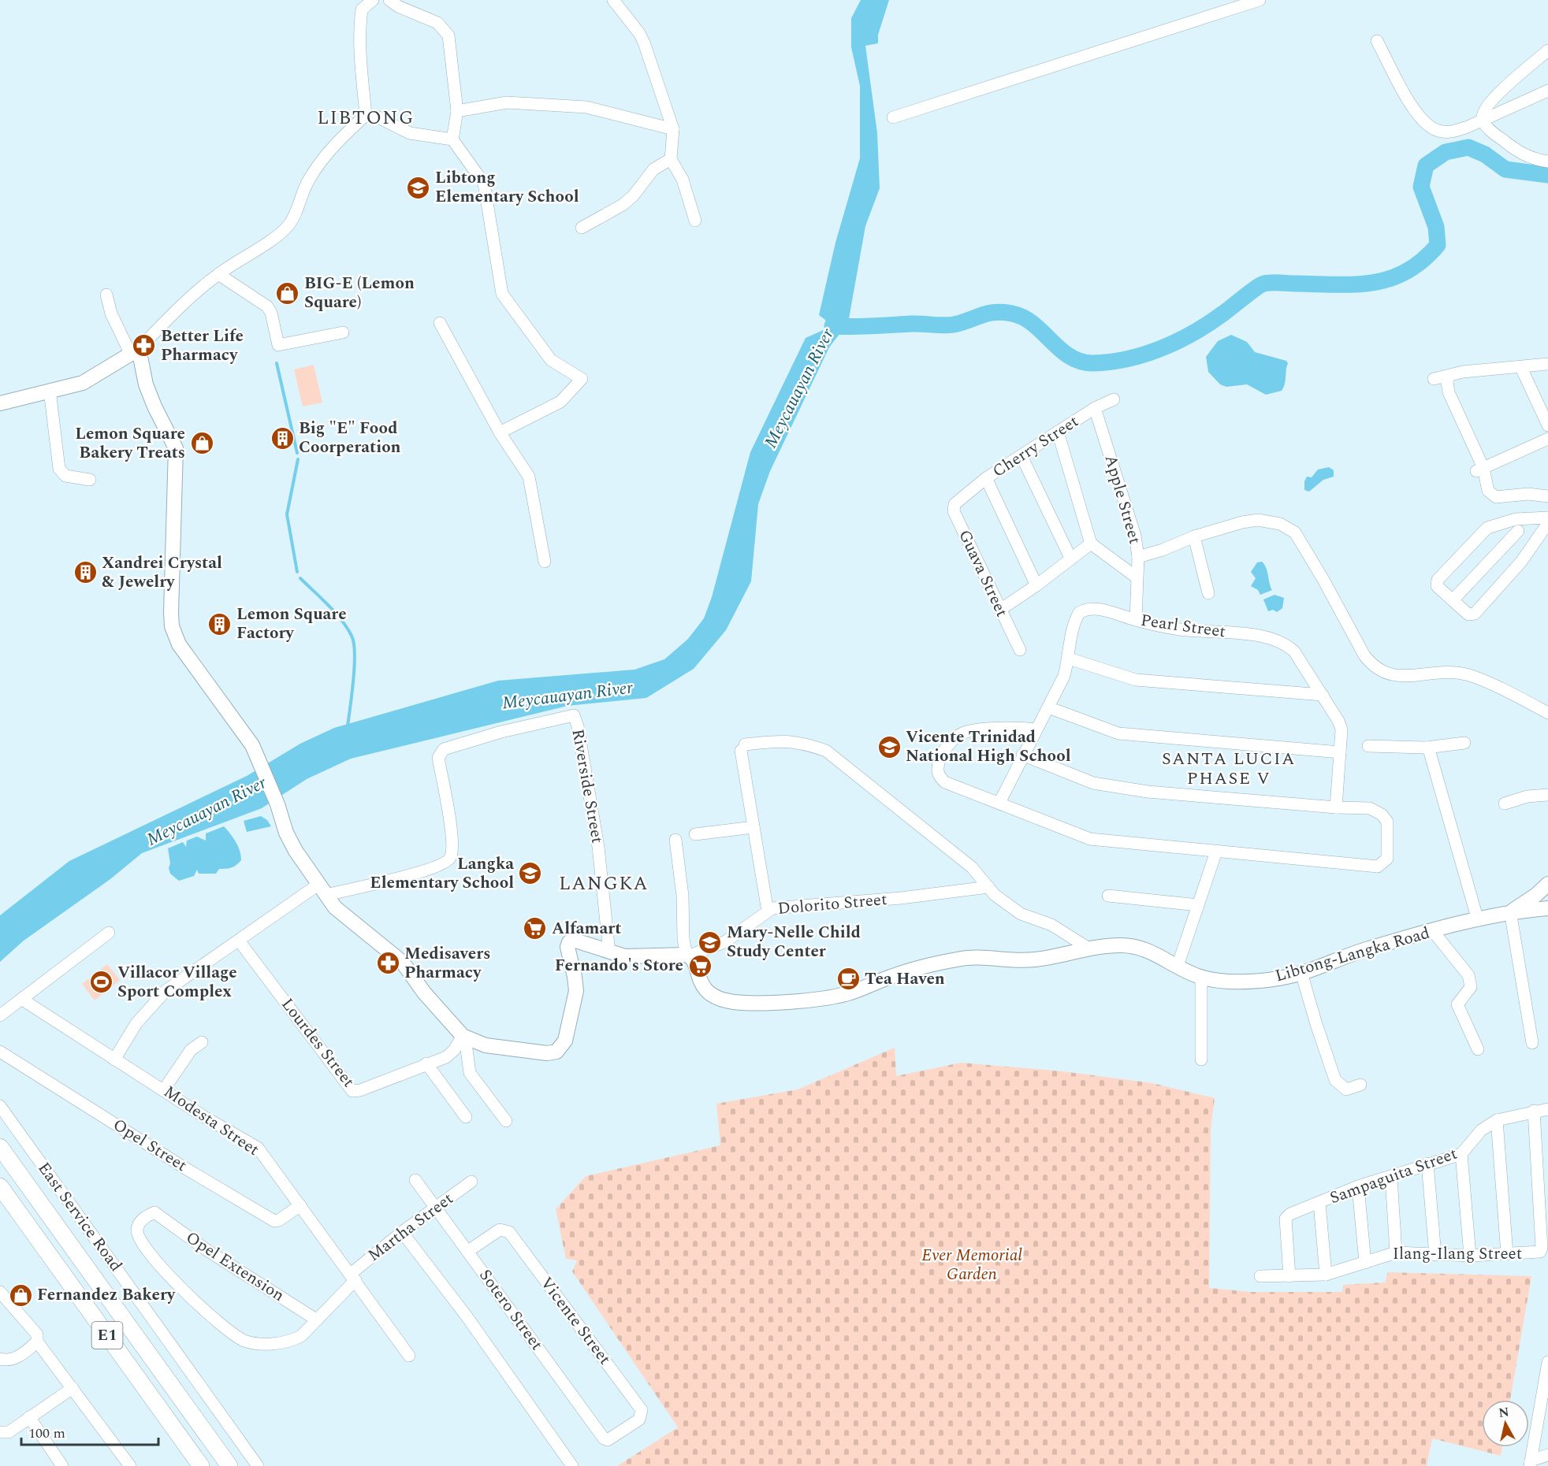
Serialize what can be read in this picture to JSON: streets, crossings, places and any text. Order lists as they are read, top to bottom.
{
  "streets": {
    "highway": ["E1"],
    "main road": ["Libtong-Langka Road"],
    "street": [
      "Cherry Street",
      "Apple Street",
      "Guava Street",
      "Pearl Street",
      "Riverside Street",
      "Dolorito Street",
      "Lourdes Street",
      "Modesta Street",
      "Opel Street",
      "Sampaguita Street",
      "East Service Road",
      "Martha Street",
      "Ilang-Ilang Street",
      "Opel Extension",
      "Sotero Street",
      "Vicente Street"
    ]
  },
  "crossings": [
    ["Cherry Street", "Apple Street"],
    ["Cherry Street", "Guava Street"],
    ["Apple Street", "Pearl Street"],
    ["Dolorito Street", "Libtong-Langka Road"],
    ["Modesta Street", "Opel Street"],
    ["Modesta Street", "Martha Street"],
    ["Sampaguita Street", "Ilang-Ilang Street"],
    ["Martha Street", "Opel Extension"],
    ["Martha Street", "Sotero Street"],
    ["Sotero Street", "Vicente Street"]
  ],
  "districts": ["LIBTONG", "SANTA LUCIA PHASE V", "LANGKA"],
  "water": ["Meycauayan River"],
  "parks": ["Ever Memorial Garden"],
  "places": {
    "school or university": [
      "Libtong Elementary School",
      "Vicente Trinidad National High School",
      "Langka Elementary School",
      "Mary-Nelle Child Study Center"
    ],
    "shop": ["BIG-E (Lemon Square)", "Lemon Square Bakery Treats", "Fernandez Bakery"],
    "pharmacy": ["Better Life Pharmacy", "Medisavers Pharmacy"],
    "building": ["Big \"E\" Food Coorperation", "Xandrei Crystal & Jewelry", "Lemon Square Factory"],
    "supermarket": ["Alfamart", "Fernando's Store"],
    "cafe": ["Tea Haven"],
    "sports": ["Villacor Village Sport Complex"]
  },
  "scale_bar": "100 m",
  "north": "top"
}
